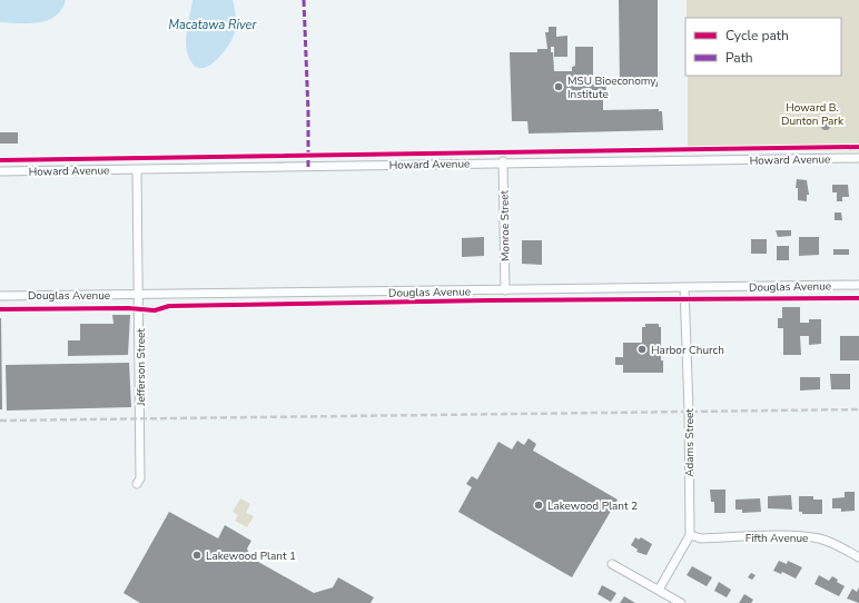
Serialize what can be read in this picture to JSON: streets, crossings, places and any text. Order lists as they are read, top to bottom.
{
  "streets": {
    "street": [
      "Howard Avenue",
      "Monroe Street",
      "Douglas Avenue",
      "Jefferson Street",
      "Adams Street",
      "Fifth Avenue"
    ]
  },
  "crossings": [
    ["Howard Avenue", "Monroe Street"],
    ["Howard Avenue", "Jefferson Street"],
    ["Monroe Street", "Douglas Avenue"],
    ["Douglas Avenue", "Jefferson Street"],
    ["Douglas Avenue", "Adams Street"],
    ["Adams Street", "Fifth Avenue"]
  ],
  "water": ["Macatawa River"],
  "parks": ["Howard B. Dunton Park"],
  "places": [
    "MSU Bioeconomy Institute",
    "Harbor Church",
    "Lakewood Plant 2",
    "Lakewood Plant 1"
  ],
  "legend": ["Cycle path", "Path"]
}
